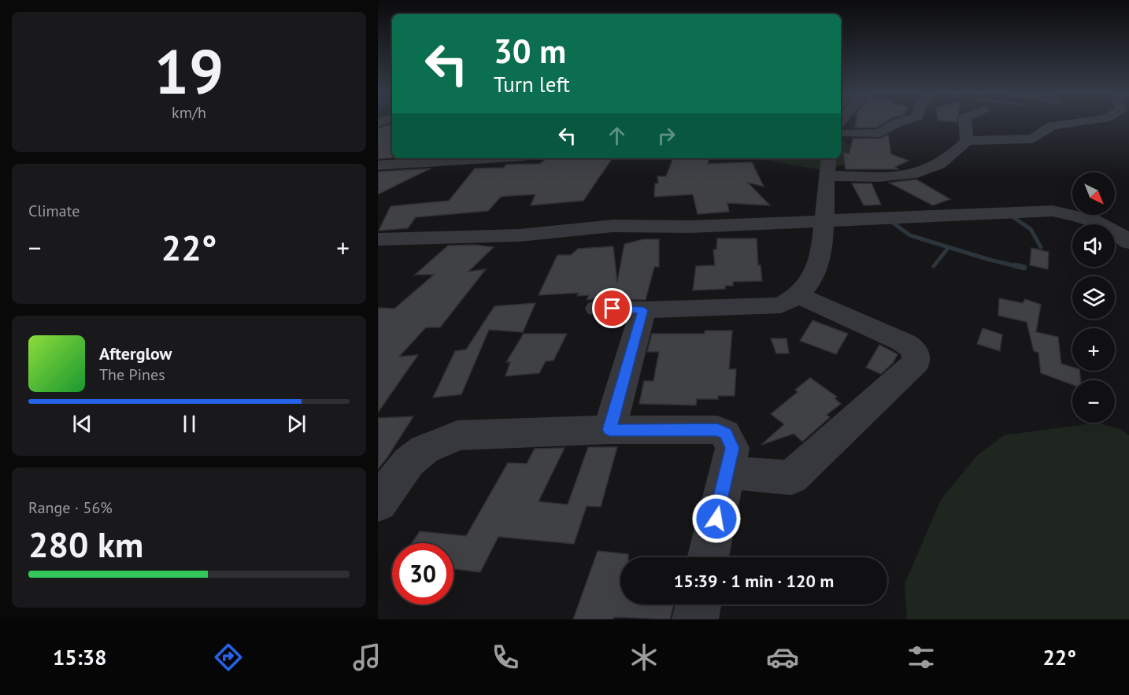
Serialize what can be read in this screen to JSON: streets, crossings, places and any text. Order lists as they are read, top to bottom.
{
  "north": "bottom right",
  "page": {
    "tile": [
      ["19", "km/h"],
      "Climate",
      ["Range · 56%", "280 km"]
    ],
    "turn": ["30 m", "Turn left"],
    "map_buttons": ["+", "−"],
    "heat": ["−", "22°", "+"],
    "song": ["Afterglow", "The Pines"],
    "limit": "30",
    "trip": "15:39 · 1 min · 120 m",
    "tabs": ["15:38", "22°"]
  }
}
